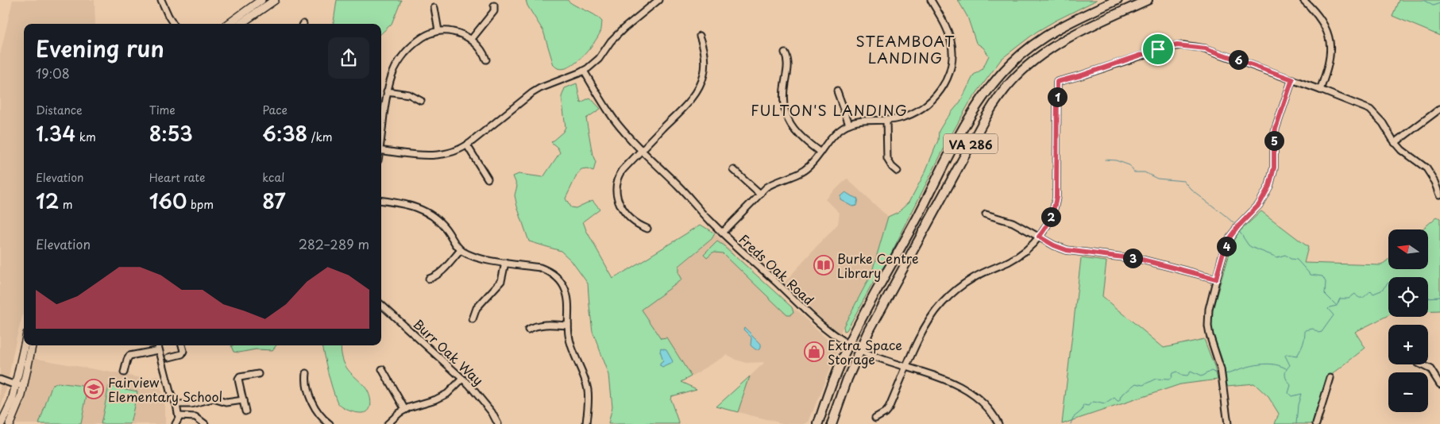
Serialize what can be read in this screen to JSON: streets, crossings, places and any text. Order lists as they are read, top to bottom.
{
  "streets": {
    "highway": ["VA 286"],
    "street": ["Freds Oak Road", "Burr Oak Way"]
  },
  "crossings": [
    ["VA 286", "Freds Oak Road"]
  ],
  "districts": ["STEAMBOAT LANDING", "FULTON'S LANDING"],
  "places": {
    "library": ["Burke Centre Library"],
    "shop": ["Extra Space Storage"],
    "school or university": ["Fairview Elementary School"]
  },
  "north": "left",
  "page": {
    "heading": ["Evening run", "19:08"],
    "pins": [
      "6",
      "1",
      "5",
      "2",
      "4",
      "3"
    ],
    "stats": [
      ["Distance", "1.34 km"],
      ["Time", "8:53"],
      ["Pace", "6:38 /km"],
      ["Elevation", "12 m"],
      ["Heart rate", "160 bpm"],
      ["kcal", "87"]
    ],
    "chart": ["Elevation", "282–289 m"],
    "map_buttons": ["+", "−"]
  }
}
